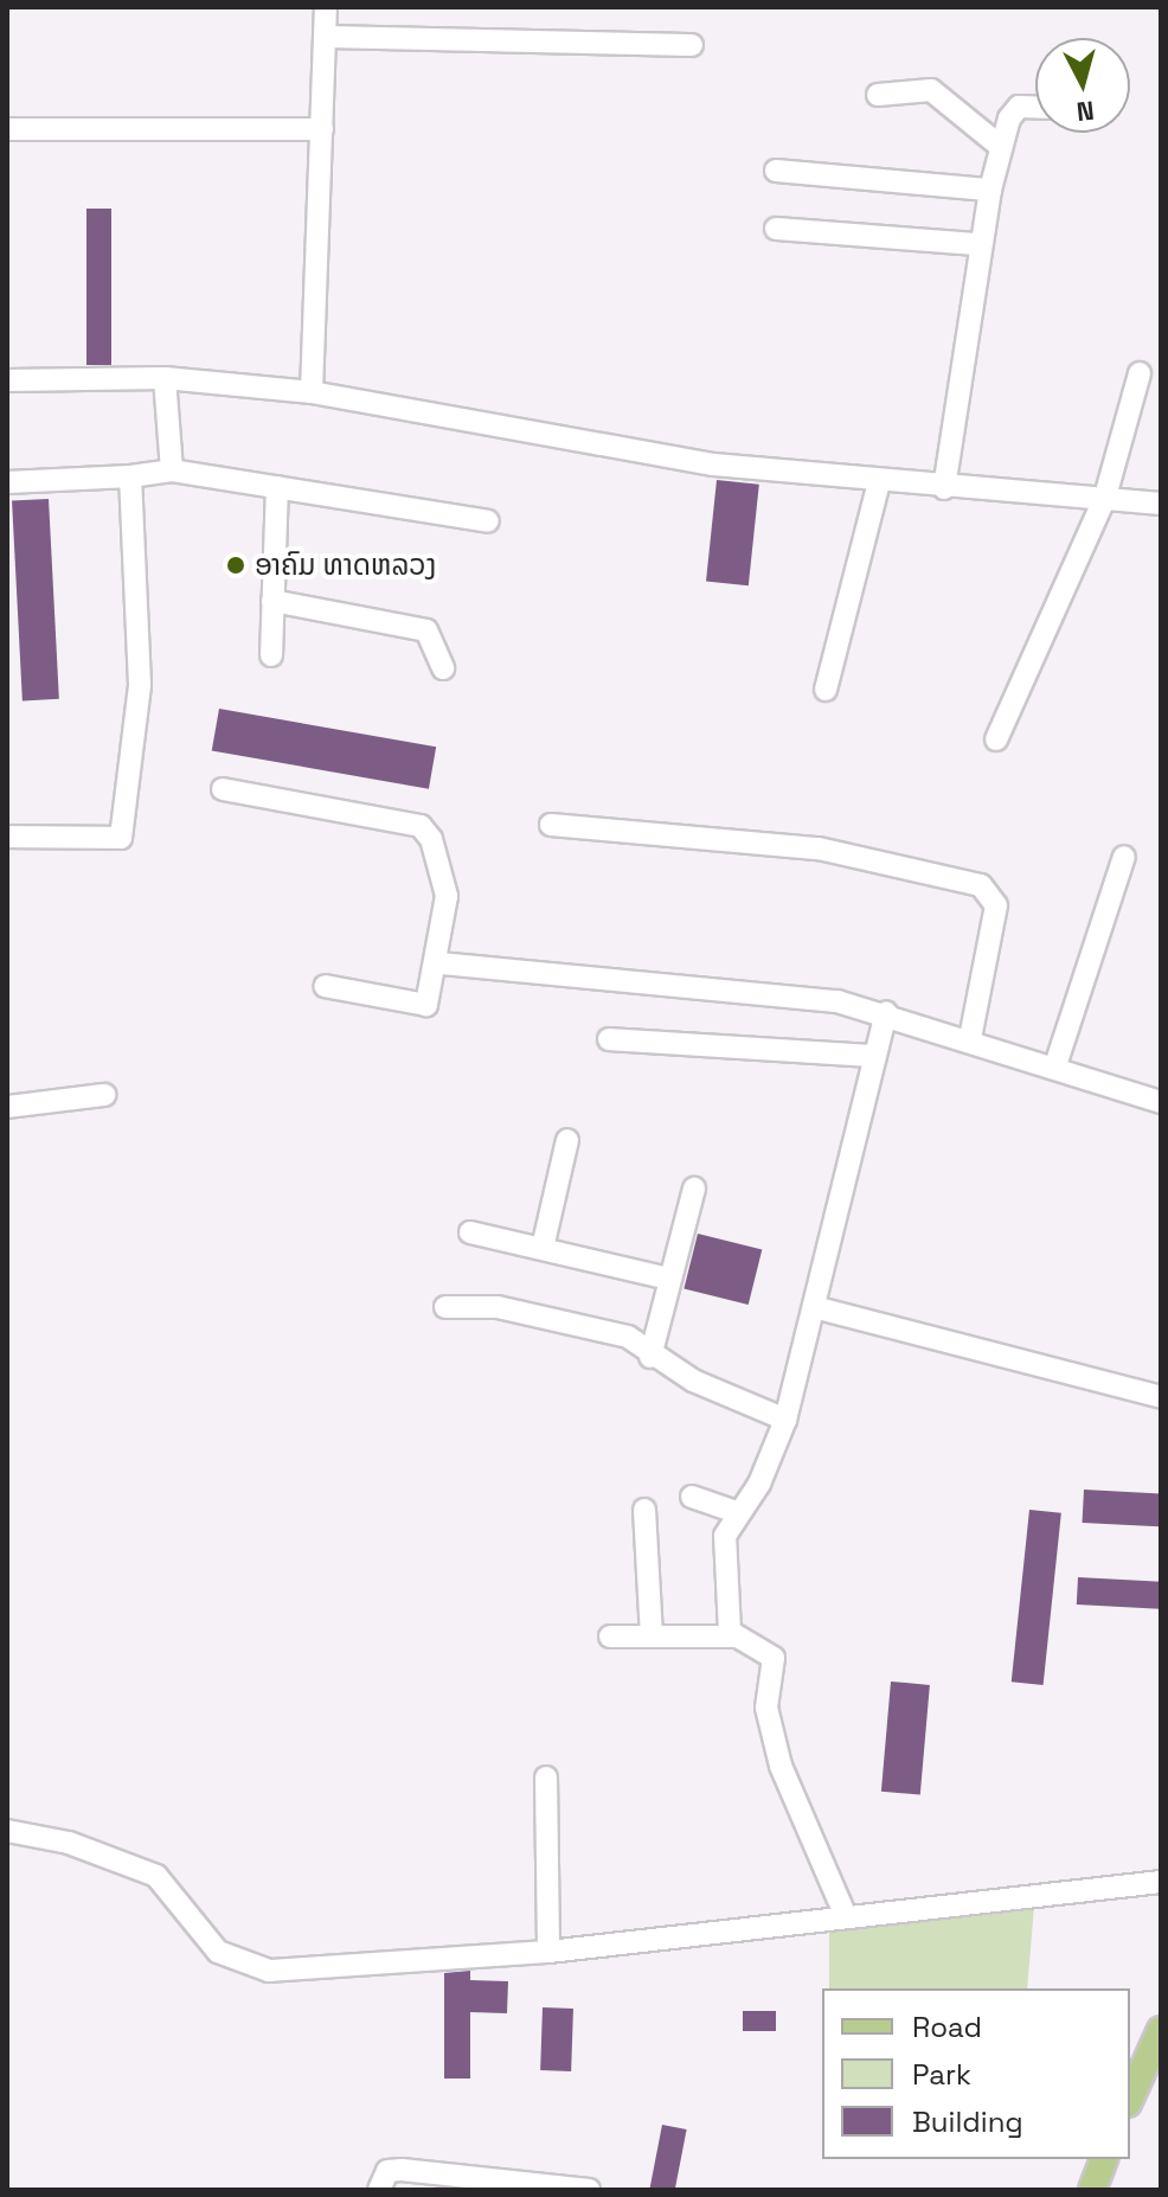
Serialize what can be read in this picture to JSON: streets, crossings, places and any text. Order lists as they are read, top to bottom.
{
  "places": ["ອາຄົມ ທາດຫລວງ"],
  "legend": ["Road", "Park", "Building"],
  "north": "bottom"
}
